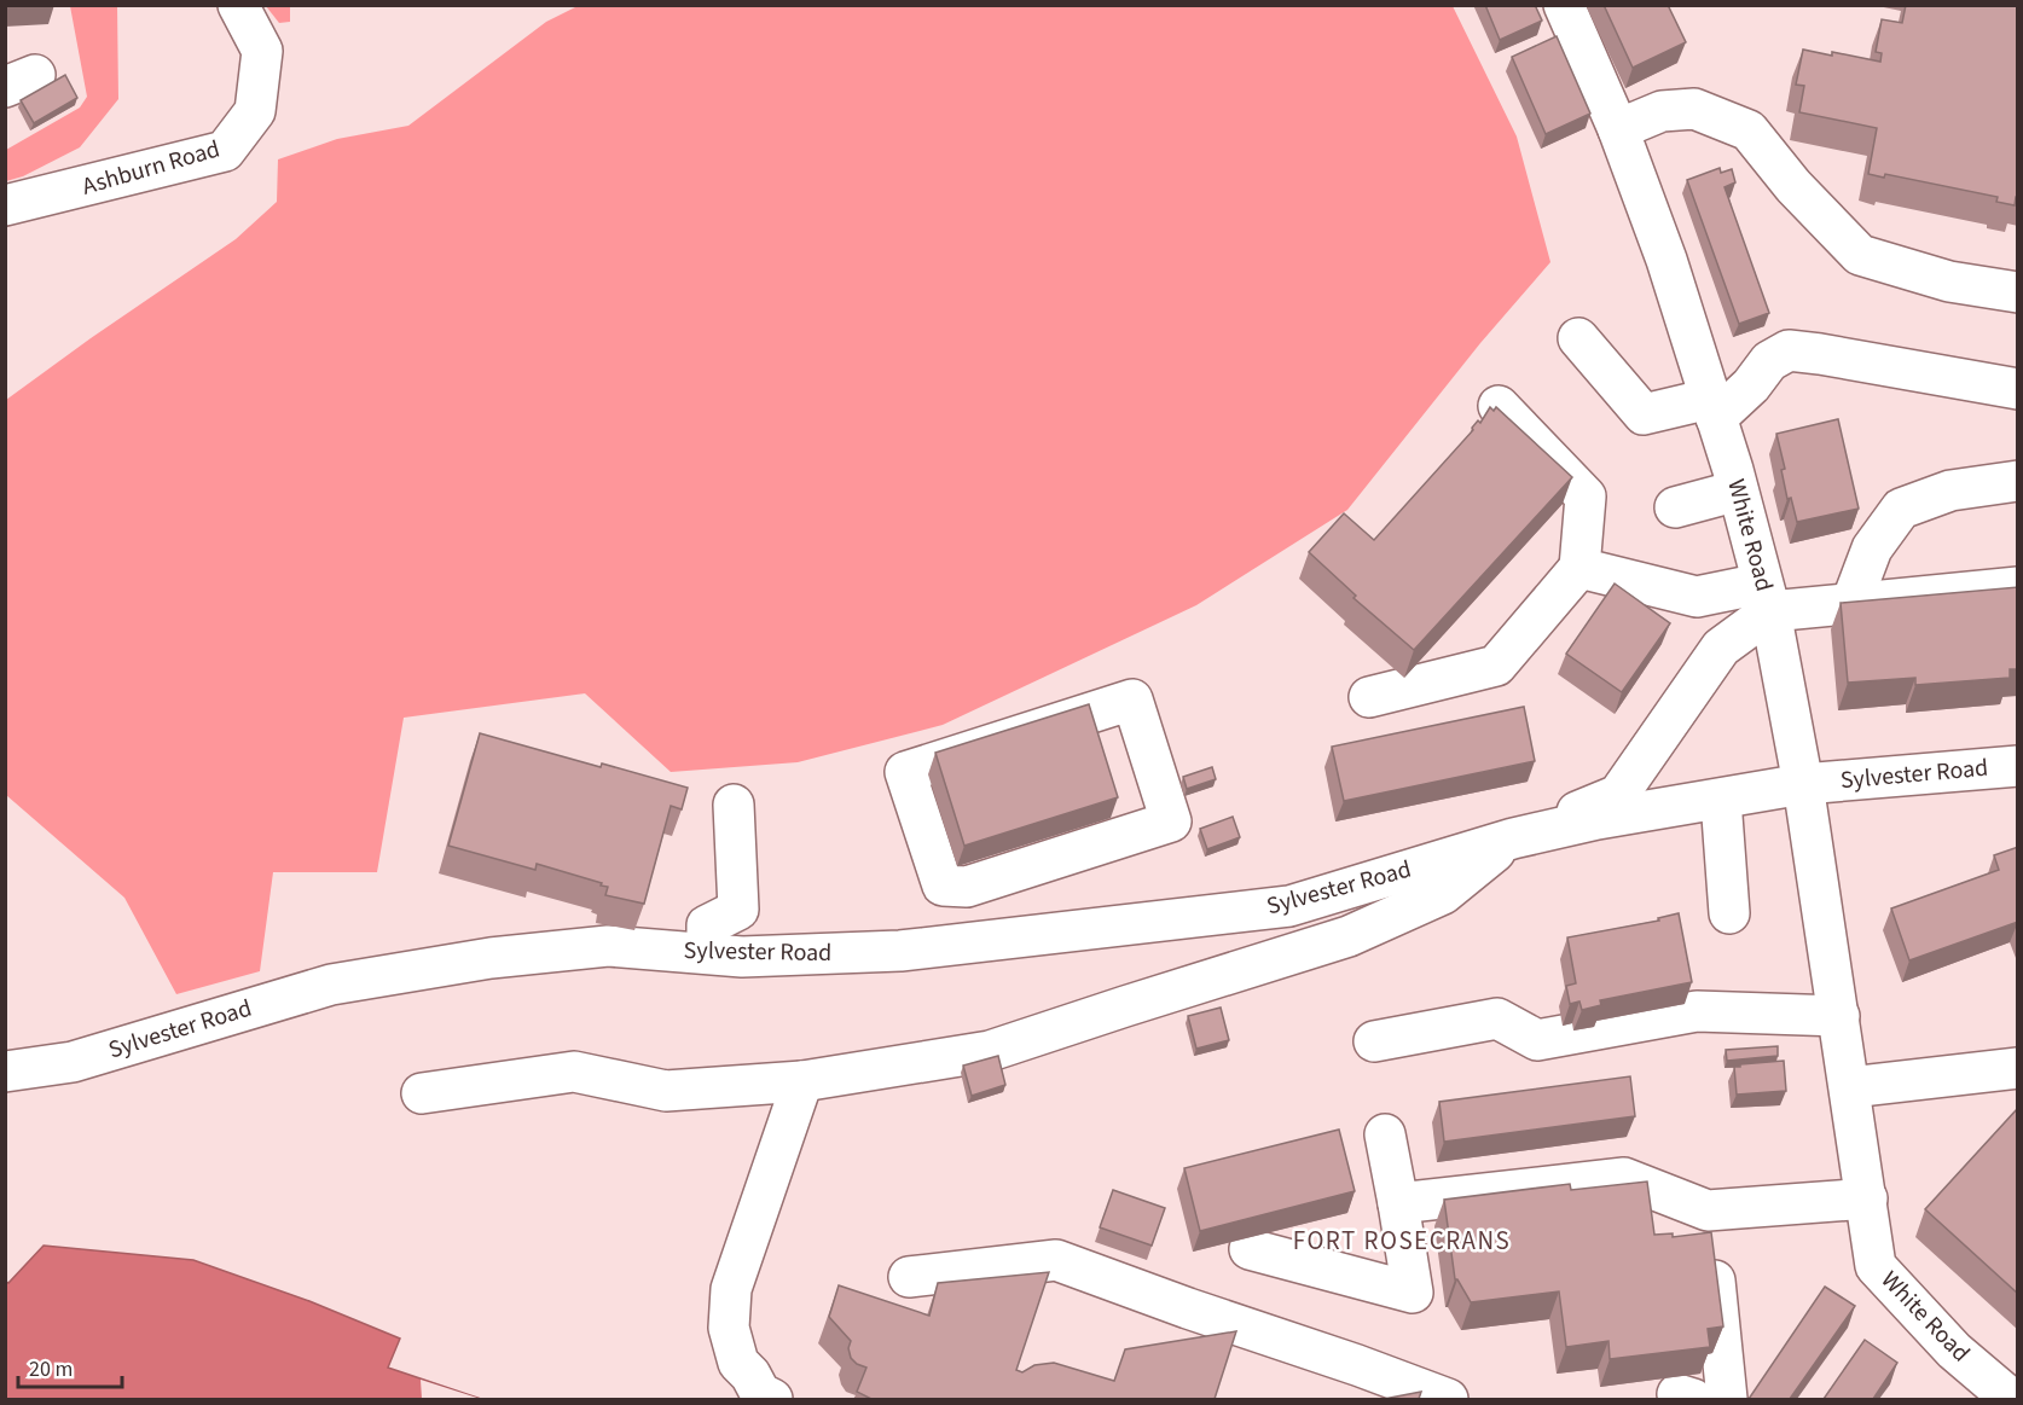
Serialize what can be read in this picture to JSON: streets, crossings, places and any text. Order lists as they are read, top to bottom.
{
  "streets": {
    "street": ["Ashburn Road", "White Road", "Sylvester Road"]
  },
  "crossings": [
    ["White Road", "Sylvester Road"]
  ],
  "districts": ["FORT ROSECRANS"],
  "scale_bar": "20 m"
}
